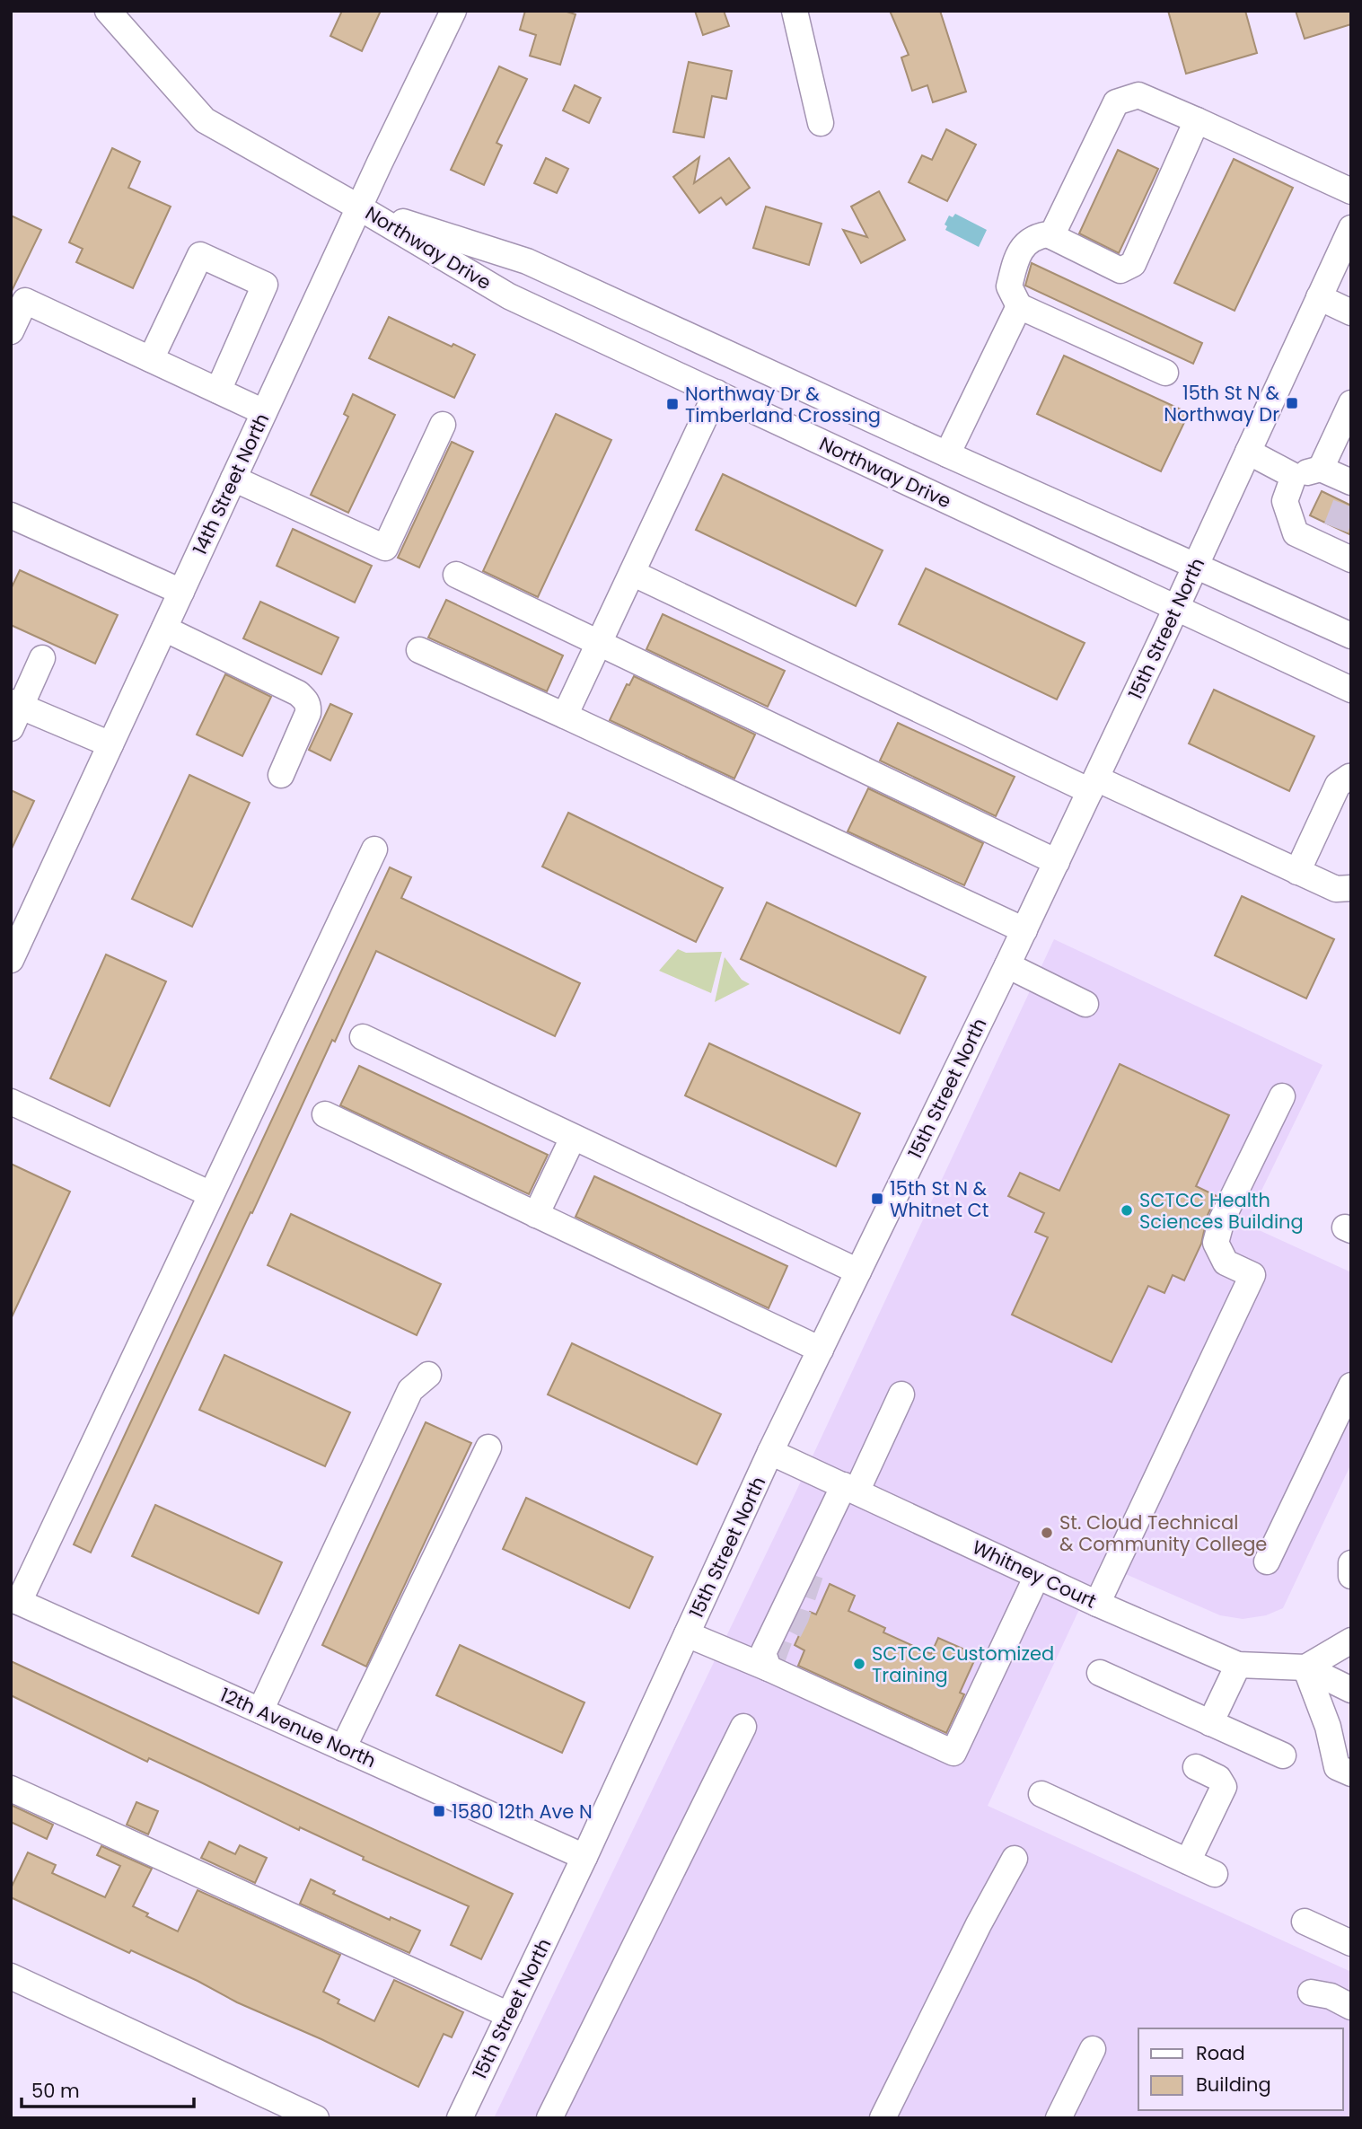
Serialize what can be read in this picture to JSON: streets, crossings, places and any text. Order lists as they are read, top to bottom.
{
  "streets": {
    "street": [
      "Northway Drive",
      "14th Street North",
      "15th Street North",
      "Whitney Court",
      "12th Avenue North"
    ]
  },
  "crossings": [
    ["Northway Drive", "14th Street North"],
    ["Northway Drive", "15th Street North"],
    ["15th Street North", "Whitney Court"],
    ["15th Street North", "12th Avenue North"]
  ],
  "places": {
    "transit": [
      "15th St N & Northway Dr",
      "Northway Dr & Timberland Crossing",
      "15th St N & Whitnet Ct",
      "1580 12th Ave N"
    ],
    "other": ["SCTCC Health Sciences Building", "St. Cloud Technical & Community College", "SCTCC Customized Training"]
  },
  "legend": ["Road", "Building"],
  "scale_bar": "50 m"
}
